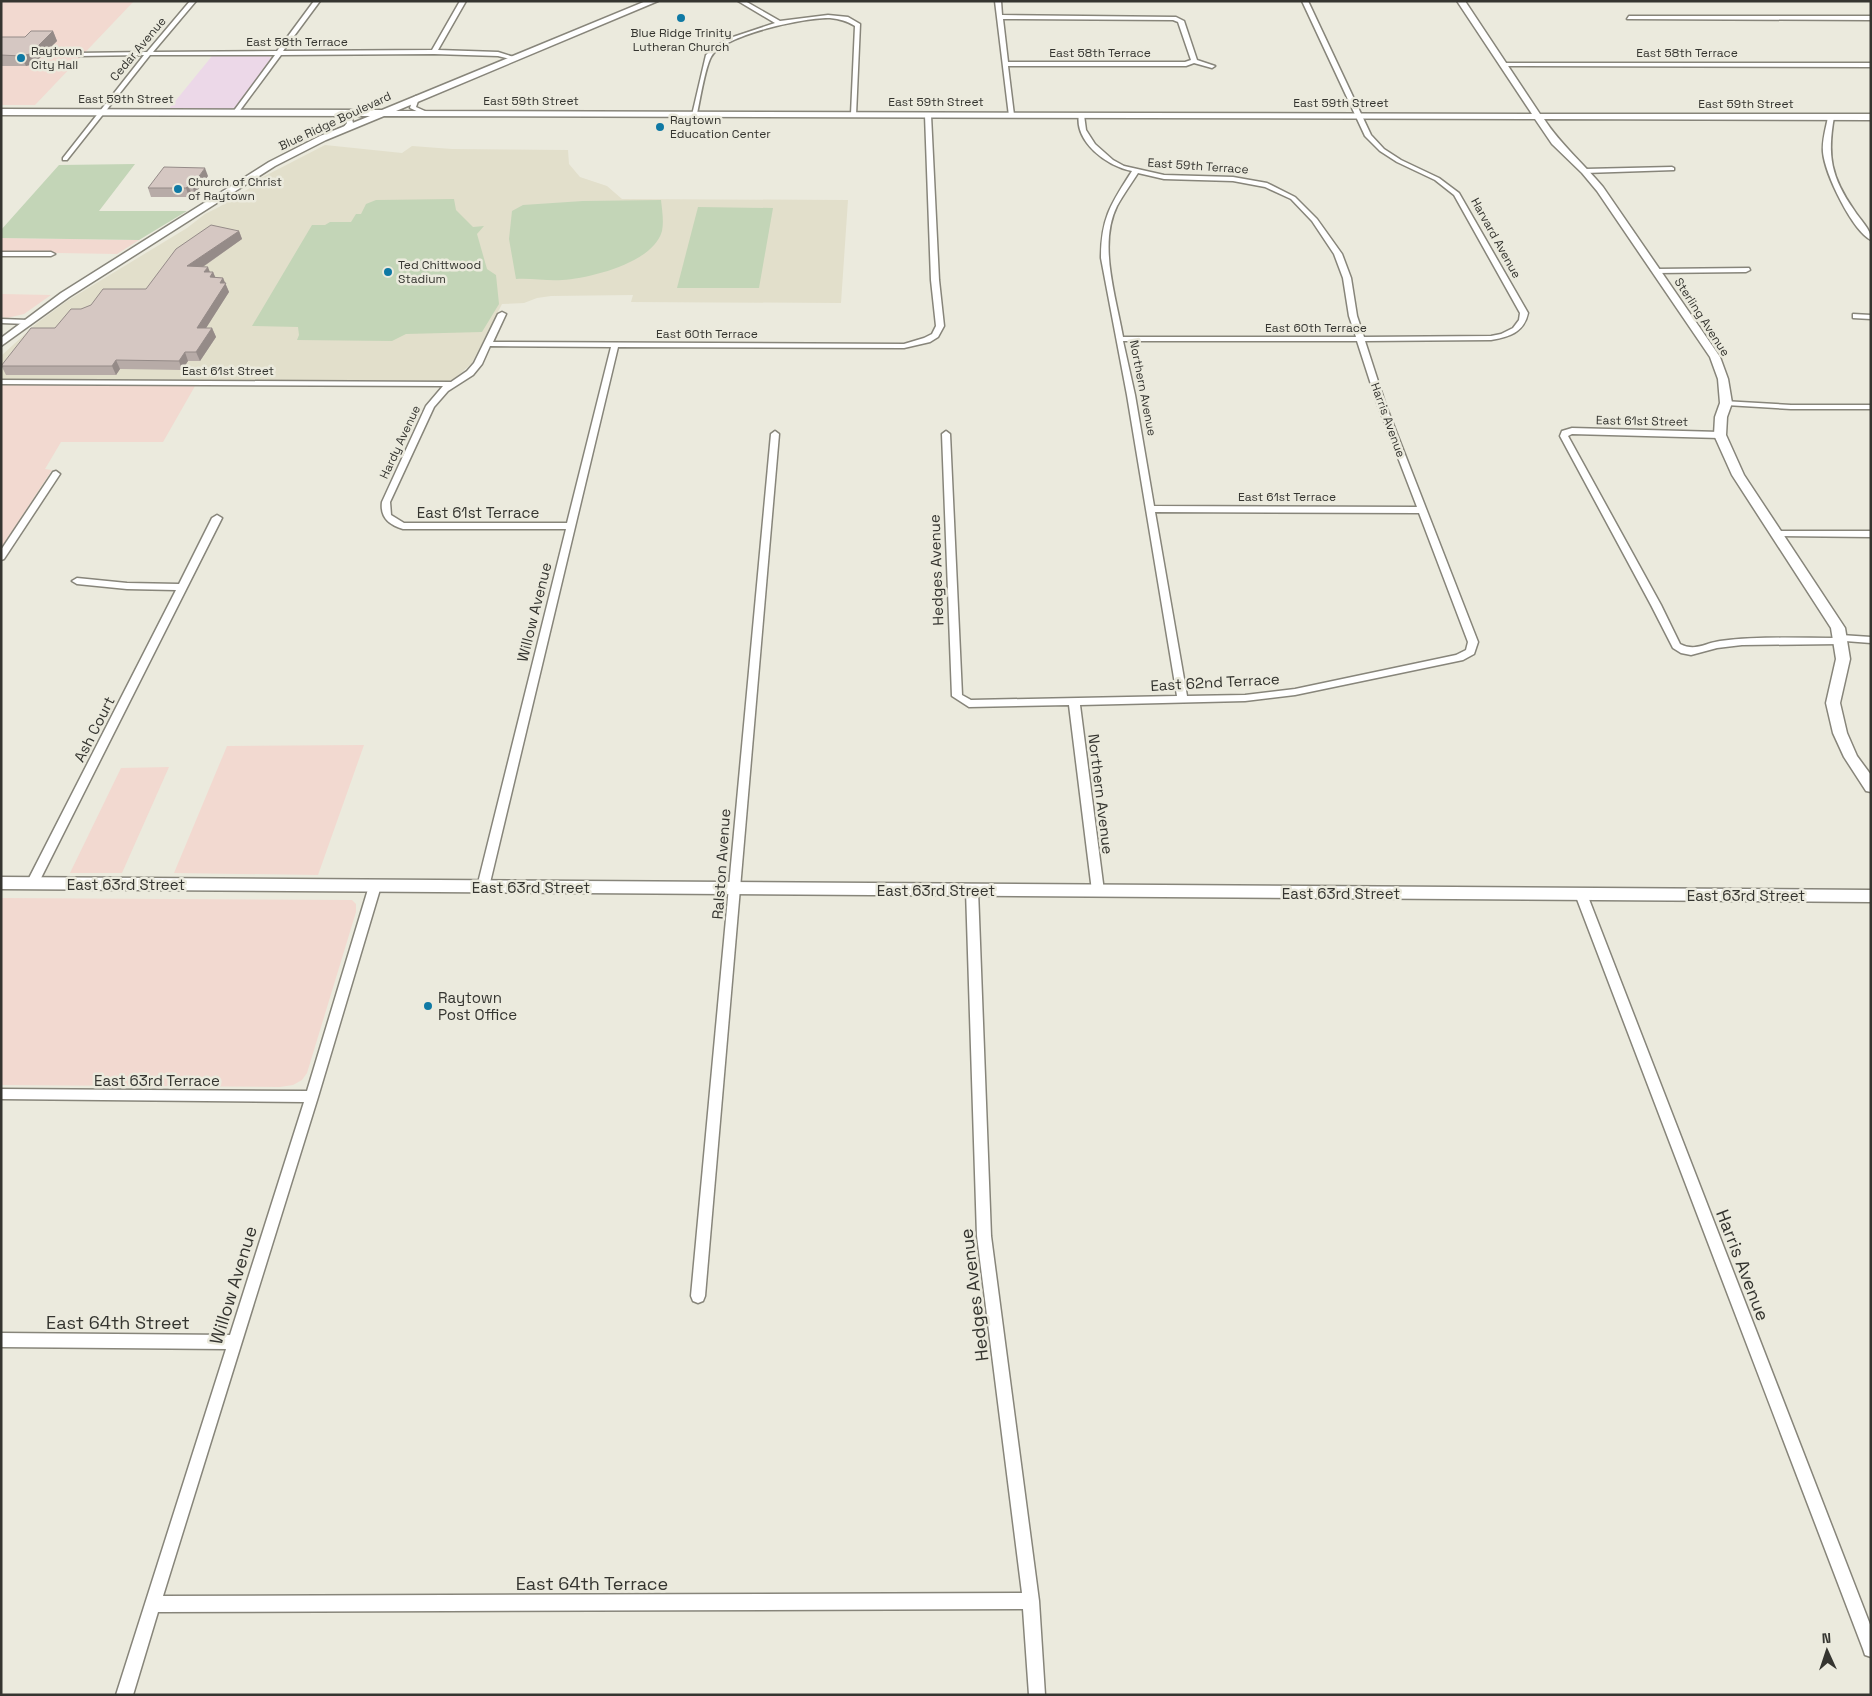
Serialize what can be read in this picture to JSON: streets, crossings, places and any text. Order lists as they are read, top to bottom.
{
  "streets": {
    "street": [
      "East 58th Terrace",
      "Cedar Avenue",
      "East 59th Street",
      "Blue Ridge Boulevard",
      "East 59th Terrace",
      "Harvard Avenue",
      "Sterling Avenue",
      "East 60th Terrace",
      "East 61st Street",
      "Northern Avenue",
      "Harris Avenue",
      "Hardy Avenue",
      "East 61st Terrace",
      "Hedges Avenue",
      "Willow Avenue",
      "East 62nd Terrace",
      "Ash Court",
      "Ralston Avenue",
      "East 63rd Street",
      "East 63rd Terrace",
      "East 64th Street",
      "East 64th Terrace"
    ]
  },
  "crossings": [
    ["East 58th Terrace", "Cedar Avenue"],
    ["East 58th Terrace", "Blue Ridge Boulevard"],
    ["East 58th Terrace", "Sterling Avenue"],
    ["Cedar Avenue", "East 59th Street"],
    ["East 59th Street", "Blue Ridge Boulevard"],
    ["East 59th Street", "Harvard Avenue"],
    ["East 59th Street", "Sterling Avenue"],
    ["East 59th Street", "East 60th Terrace"],
    ["East 59th Terrace", "Northern Avenue"],
    ["East 59th Terrace", "Harris Avenue"],
    ["Harvard Avenue", "East 60th Terrace"],
    ["Sterling Avenue", "East 61st Street"],
    ["East 60th Terrace", "Northern Avenue"],
    ["East 60th Terrace", "Harris Avenue"],
    ["East 60th Terrace", "Hardy Avenue"],
    ["East 60th Terrace", "Willow Avenue"],
    ["East 61st Street", "Hardy Avenue"],
    ["Northern Avenue", "East 61st Terrace"],
    ["Northern Avenue", "East 62nd Terrace"],
    ["Northern Avenue", "East 63rd Street"],
    ["Harris Avenue", "East 61st Terrace"],
    ["Harris Avenue", "East 62nd Terrace"],
    ["Harris Avenue", "East 63rd Street"],
    ["Hardy Avenue", "East 61st Terrace"],
    ["East 61st Terrace", "Willow Avenue"],
    ["Hedges Avenue", "East 62nd Terrace"],
    ["Hedges Avenue", "East 63rd Street"],
    ["Hedges Avenue", "East 64th Terrace"],
    ["Willow Avenue", "East 63rd Street"],
    ["Willow Avenue", "East 63rd Terrace"],
    ["Willow Avenue", "East 64th Street"],
    ["Willow Avenue", "East 64th Terrace"],
    ["Ash Court", "East 63rd Street"],
    ["Ralston Avenue", "East 63rd Street"]
  ],
  "places": [
    "Blue Ridge Trinity Lutheran Church",
    "Raytown City Hall",
    "Raytown Education Center",
    "Church of Christ of Raytown",
    "Ted Chittwood Stadium",
    "Raytown Post Office"
  ],
  "north": "top"
}
